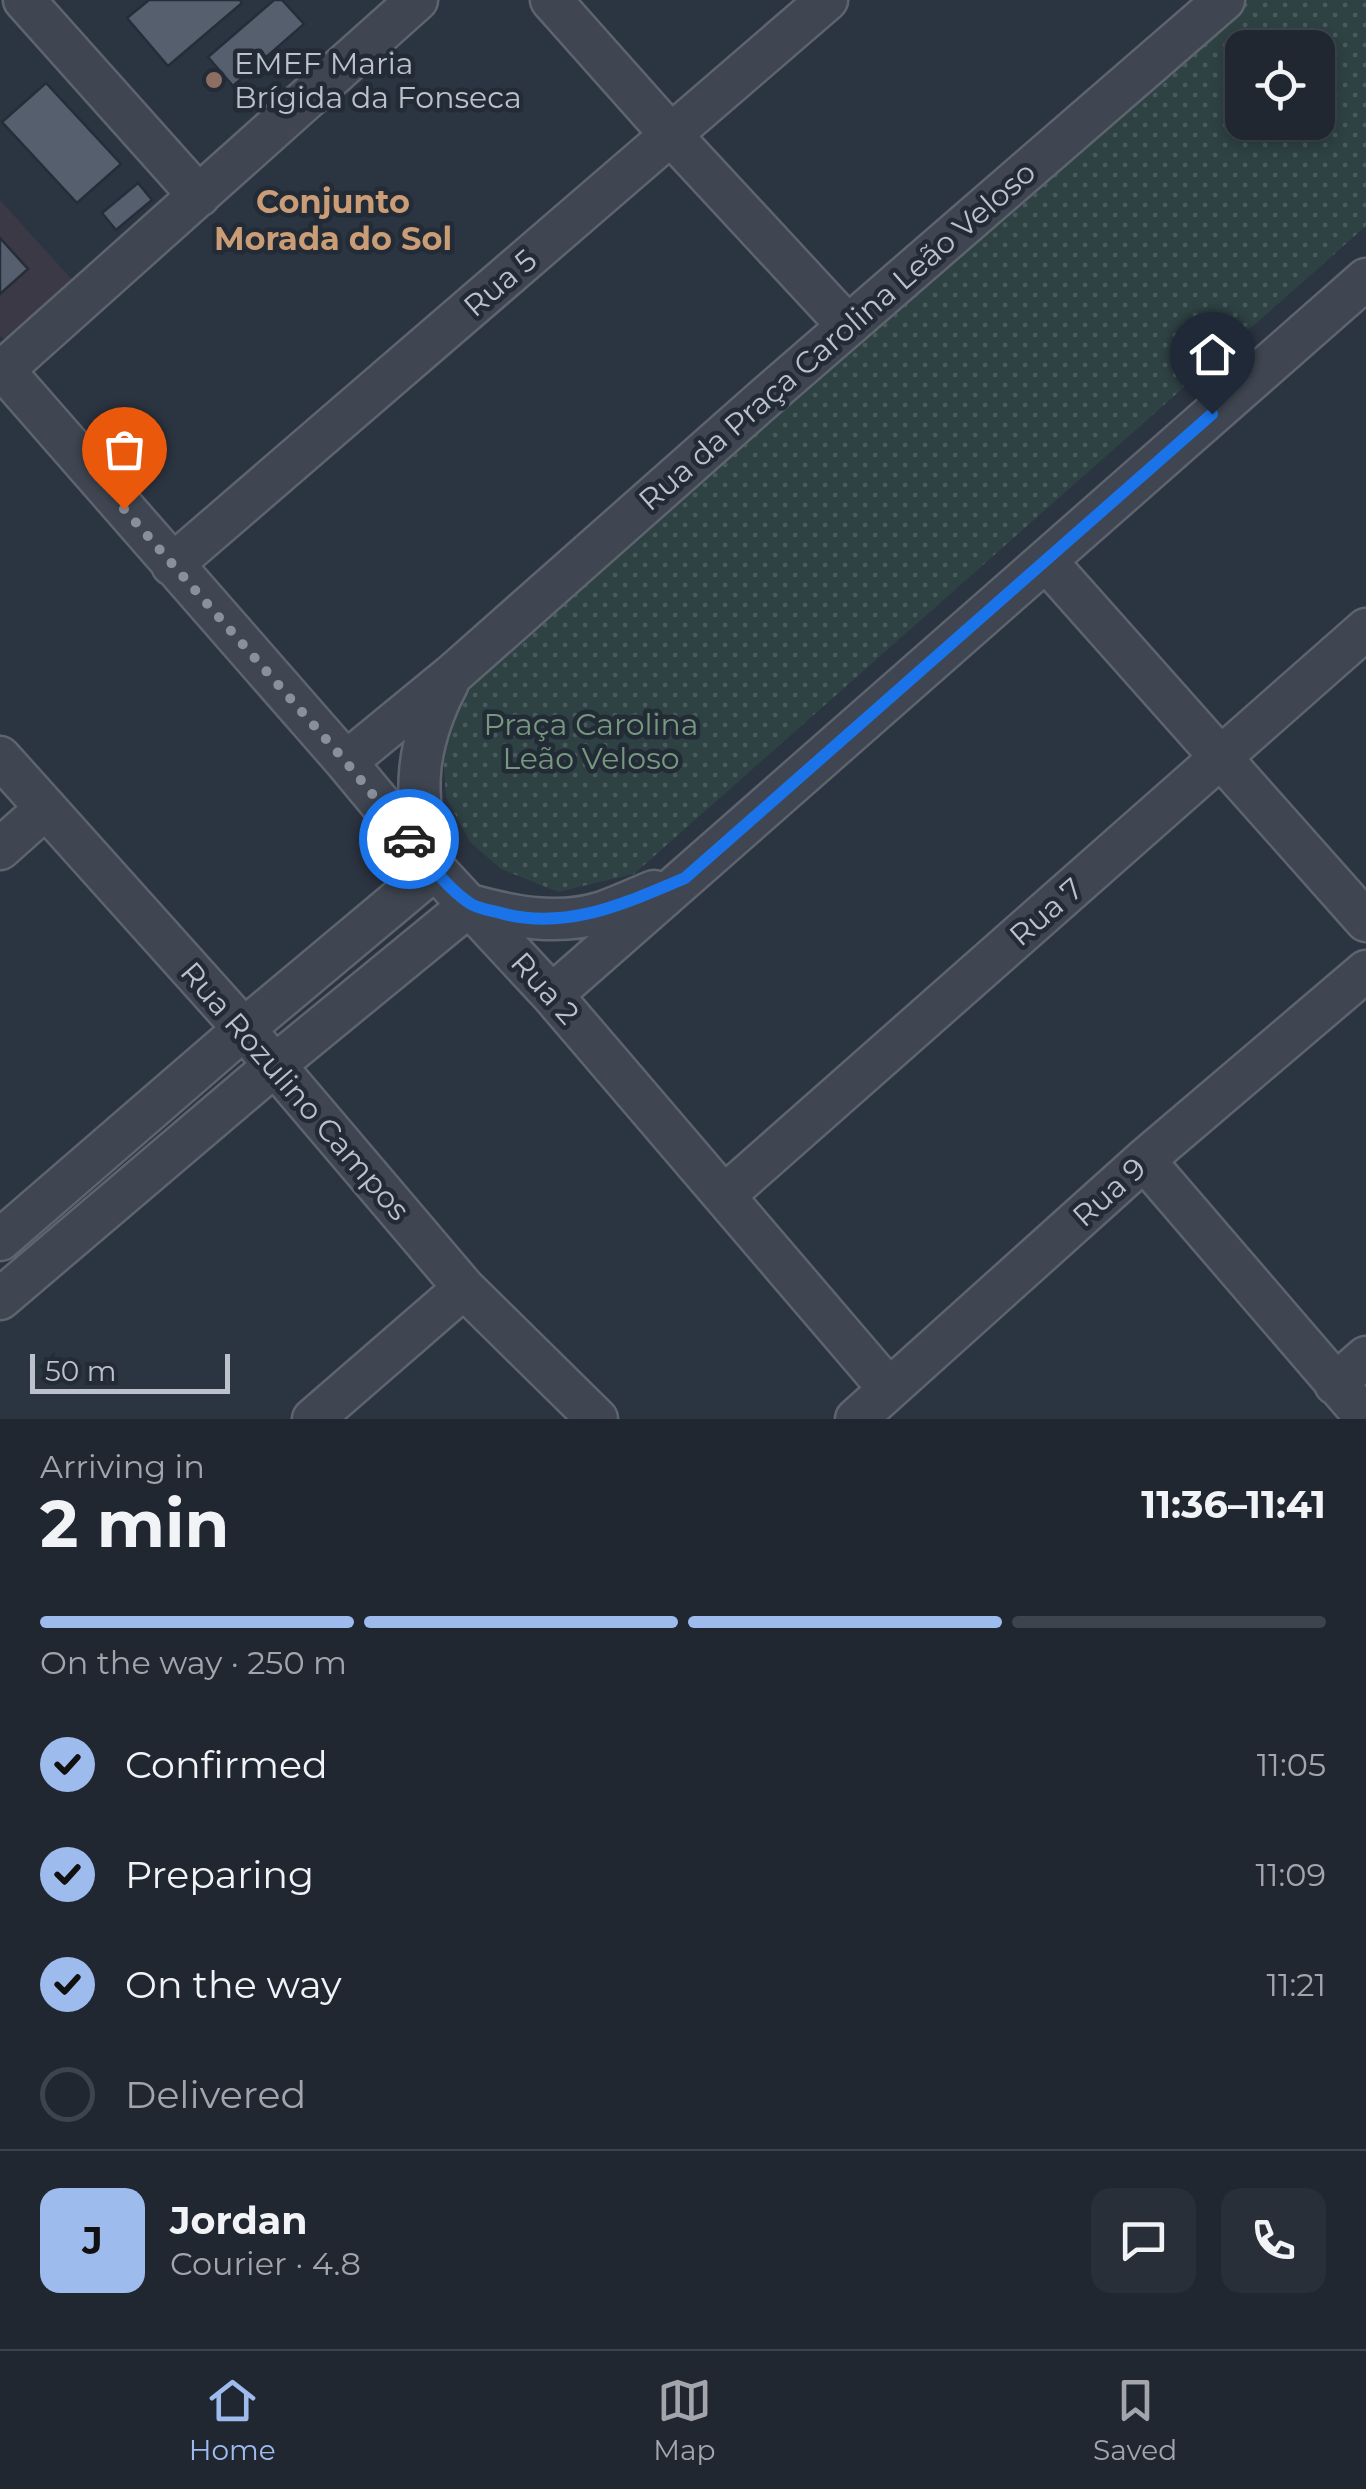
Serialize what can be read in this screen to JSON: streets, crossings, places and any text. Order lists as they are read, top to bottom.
{
  "streets": {
    "street": [
      "Rua 5",
      "Rua da Praça Carolina Leão Veloso",
      "Rua 7",
      "Rua 2",
      "Rua Rozulino Campos",
      "Rua 9"
    ]
  },
  "crossings": [
    ["Rua 5", "Rua 2"],
    ["Rua da Praça Carolina Leão Veloso", "Rua 2"],
    ["Rua 7", "Rua 2"],
    ["Rua 2", "Rua 9"]
  ],
  "districts": ["Conjunto Morada do Sol"],
  "parks": ["Praça Carolina Leão Veloso"],
  "places": ["EMEF Maria Brígida da Fonseca"],
  "scale_bar": "50 m",
  "page": {
    "scale": "50 m",
    "heading": ["2 min", "Arriving in", "11:36–11:41"],
    "panel": ["Jordan", "Courier · 4.8"],
    "bar": "On the way · 250 m",
    "list": [
      ["Confirmed", "11:05"],
      ["Preparing", "11:09"],
      ["On the way", "11:21"],
      "Delivered"
    ],
    "round": "J",
    "tabs": ["Home", "Map", "Saved"]
  }
}
